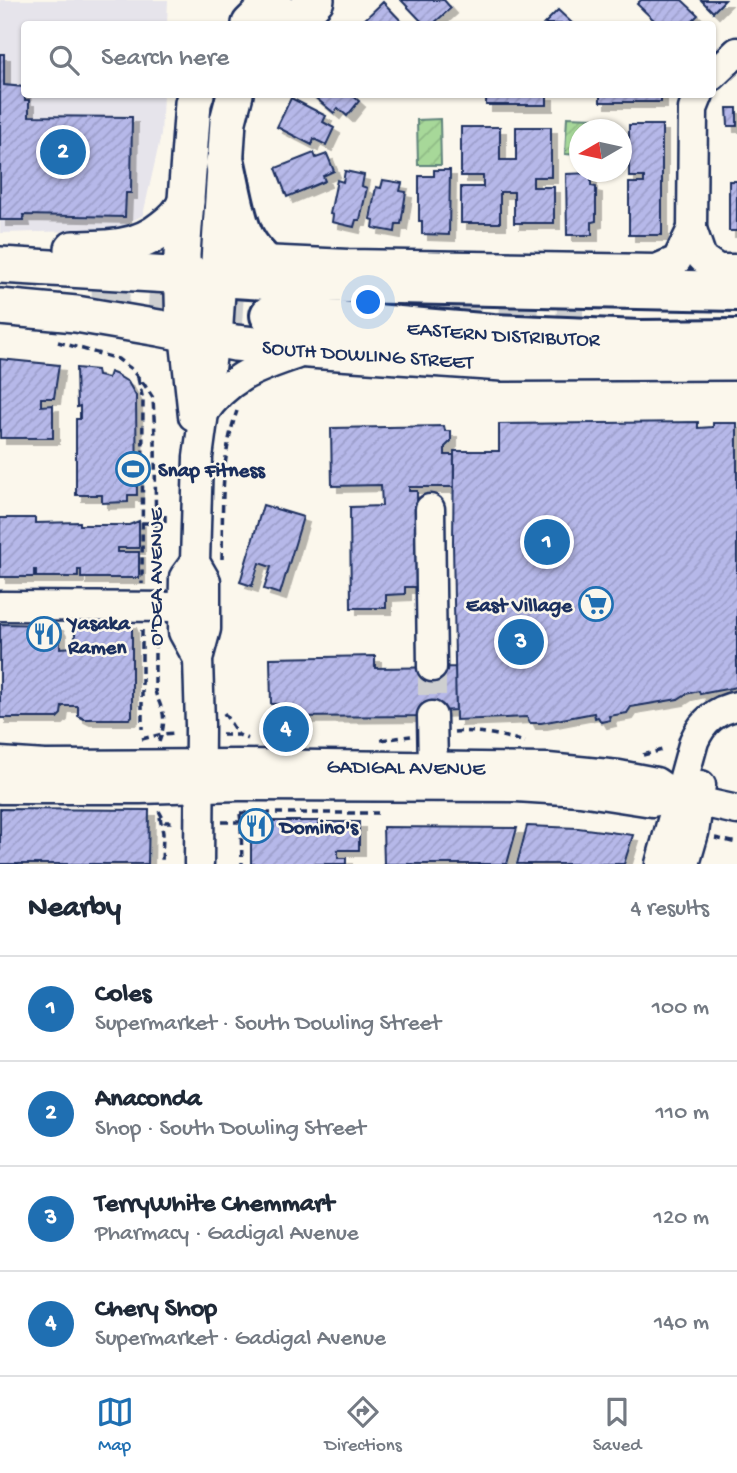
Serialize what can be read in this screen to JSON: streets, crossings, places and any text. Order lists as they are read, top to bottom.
{
  "streets": {
    "highway": ["EASTERN DISTRIBUTOR"],
    "main road": ["SOUTH DOWLING STREET"],
    "street": ["O'DEA AVENUE", "GADIGAL AVENUE"]
  },
  "crossings": [
    ["SOUTH DOWLING STREET", "O'DEA AVENUE"],
    ["O'DEA AVENUE", "GADIGAL AVENUE"]
  ],
  "places": {
    "sports": ["Snap Fitness"],
    "supermarket": ["East Village"],
    "restaurant": ["Yasaka Ramen", "Domino's"]
  },
  "north": "left",
  "page": {
    "search": "Search here",
    "pins": [
      "2",
      "1",
      "3",
      "4"
    ],
    "heading": ["Nearby", "4 results"],
    "list": [
      {
        "mark": "1",
        "name": "Coles",
        "note": "Supermarket · South Dowling Street",
        "value": "100 m"
      },
      {
        "mark": "2",
        "name": "Anaconda",
        "note": "Shop · South Dowling Street",
        "value": "110 m"
      },
      {
        "mark": "3",
        "name": "TerryWhite Chemmart",
        "note": "Pharmacy · Gadigal Avenue",
        "value": "120 m"
      },
      {
        "mark": "4",
        "name": "Chery Shop",
        "note": "Supermarket · Gadigal Avenue",
        "value": "140 m"
      }
    ],
    "nav": ["Map", "Directions", "Saved"]
  }
}
